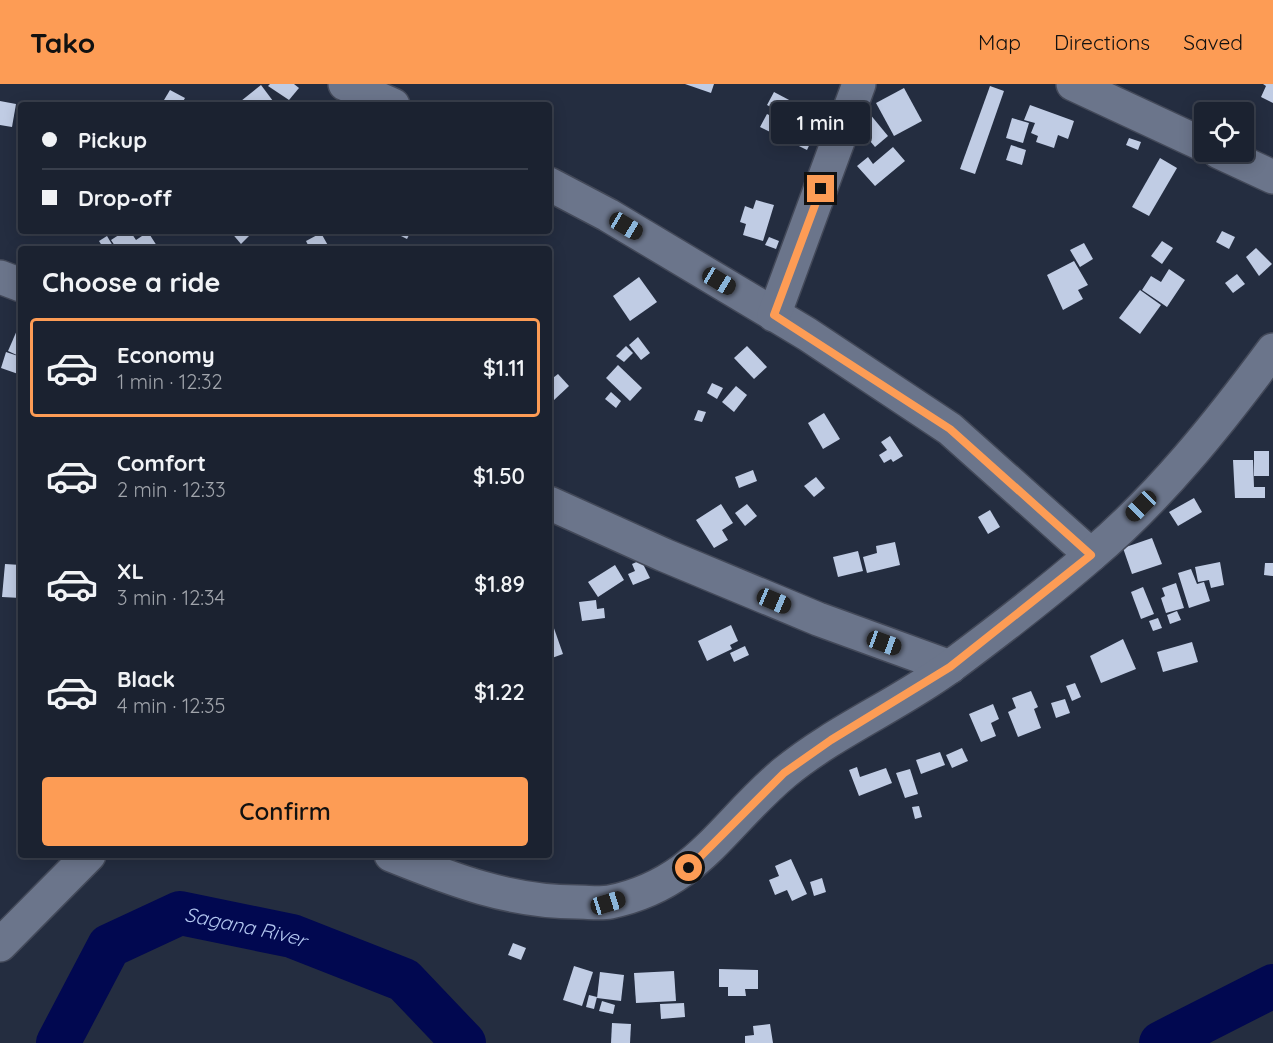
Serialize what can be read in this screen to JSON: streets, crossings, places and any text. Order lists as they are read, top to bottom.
{
  "water": ["Sagana River"],
  "page": {
    "header": "Tako",
    "nav": ["Map", "Directions", "Saved"],
    "bubble": "1 min",
    "banner": ["Pickup", "Drop-off"],
    "heading": "Choose a ride",
    "list": [
      {
        "name": "Economy",
        "note": "1 min · 12:32",
        "value": "$1.11"
      },
      {
        "name": "Comfort",
        "note": "2 min · 12:33",
        "value": "$1.50"
      },
      {
        "name": "XL",
        "note": "3 min · 12:34",
        "value": "$1.89"
      },
      {
        "name": "Black",
        "note": "4 min · 12:35",
        "value": "$1.22"
      }
    ],
    "buttons": "Confirm"
  }
}
